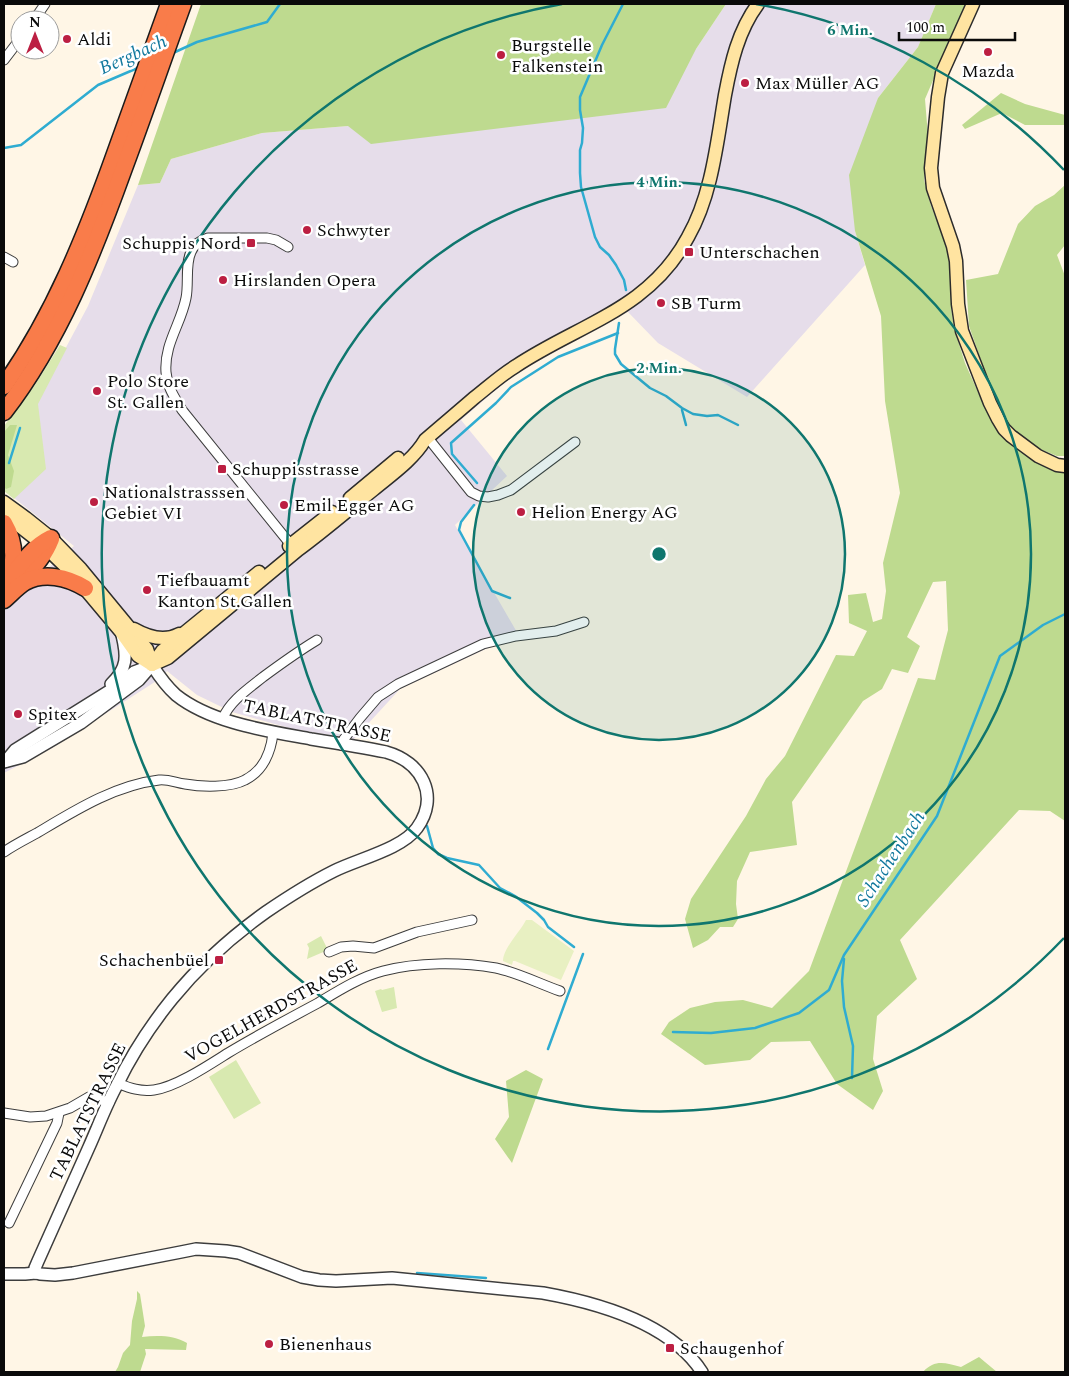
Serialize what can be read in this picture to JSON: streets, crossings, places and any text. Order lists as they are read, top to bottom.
{
  "streets": {
    "street": ["TABLATSTRASSE", "VOGELHERDSTRASSE"]
  },
  "crossings": [
    ["TABLATSTRASSE", "VOGELHERDSTRASSE"]
  ],
  "water": ["Bergbach", "Schachenbach"],
  "places": {
    "other": [
      "Aldi",
      "Mazda",
      "Burgstelle Falkenstein",
      "Max Müller AG",
      "Schwyter",
      "Hirslanden Opera",
      "SB Turm",
      "Polo Store St. Gallen",
      "Nationalstrasssen Gebiet VI",
      "Emil Egger AG",
      "Helion Energy AG",
      "Tiefbauamt Kanton St.Gallen",
      "Spitex",
      "Bienenhaus"
    ],
    "transit": [
      "Schuppis Nord",
      "Unterschachen",
      "Schuppisstrasse",
      "Schachenbüel",
      "Schaugenhof"
    ]
  },
  "scale_bar": "100 m",
  "north": "top",
  "rings": ["6 Min.", "4 Min.", "2 Min."]
}
